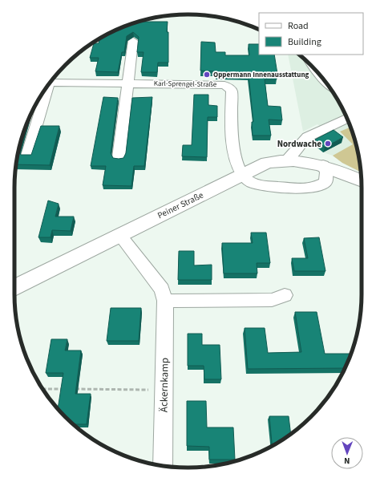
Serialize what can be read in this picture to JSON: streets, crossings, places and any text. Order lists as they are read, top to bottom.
{
  "streets": {
    "main road": ["Peiner Straße"],
    "street": ["Karl-Sprengel-Straße", "Äckernkamp"]
  },
  "crossings": [
    ["Karl-Sprengel-Straße", "Peiner Straße"],
    ["Peiner Straße", "Äckernkamp"]
  ],
  "places": ["Oppermann Innenausstattung", "Nordwache"],
  "legend": ["Road", "Building"],
  "north": "bottom"
}
